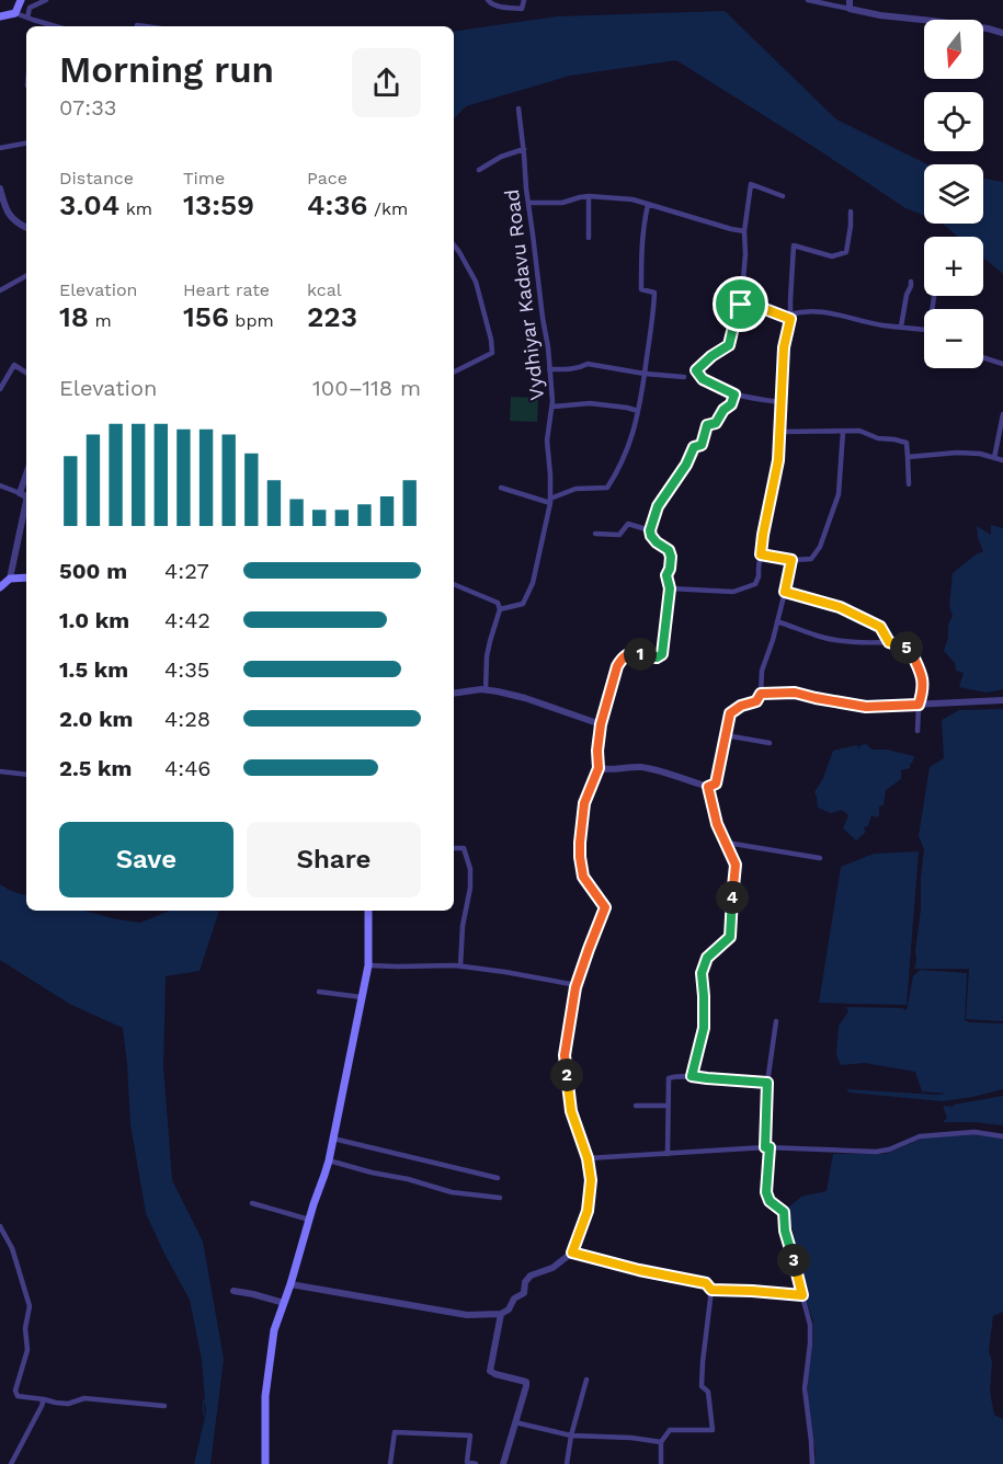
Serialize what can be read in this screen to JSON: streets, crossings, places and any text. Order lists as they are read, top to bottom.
{
  "streets": {
    "street": ["Vydhiyar Kadavu Road"]
  },
  "north": "bottom",
  "page": {
    "map_buttons": ["+", "−"],
    "heading": ["Morning run", "07:33"],
    "stats": [
      ["Distance", "3.04 km"],
      ["Time", "13:59"],
      ["Pace", "4:36 /km"],
      ["Elevation", "18 m"],
      ["Heart rate", "156 bpm"],
      ["kcal", "223"]
    ],
    "chart": ["Elevation", "100–118 m"],
    "list": [
      {
        "name": "500 m",
        "note": "4:27"
      },
      {
        "name": "1.0 km",
        "note": "4:42"
      },
      {
        "name": "1.5 km",
        "note": "4:35"
      },
      {
        "name": "2.0 km",
        "note": "4:28"
      },
      {
        "name": "2.5 km",
        "note": "4:46"
      }
    ],
    "pins": [
      "5",
      "1",
      "4",
      "2",
      "3"
    ],
    "buttons": ["Save", "Share"]
  }
}
